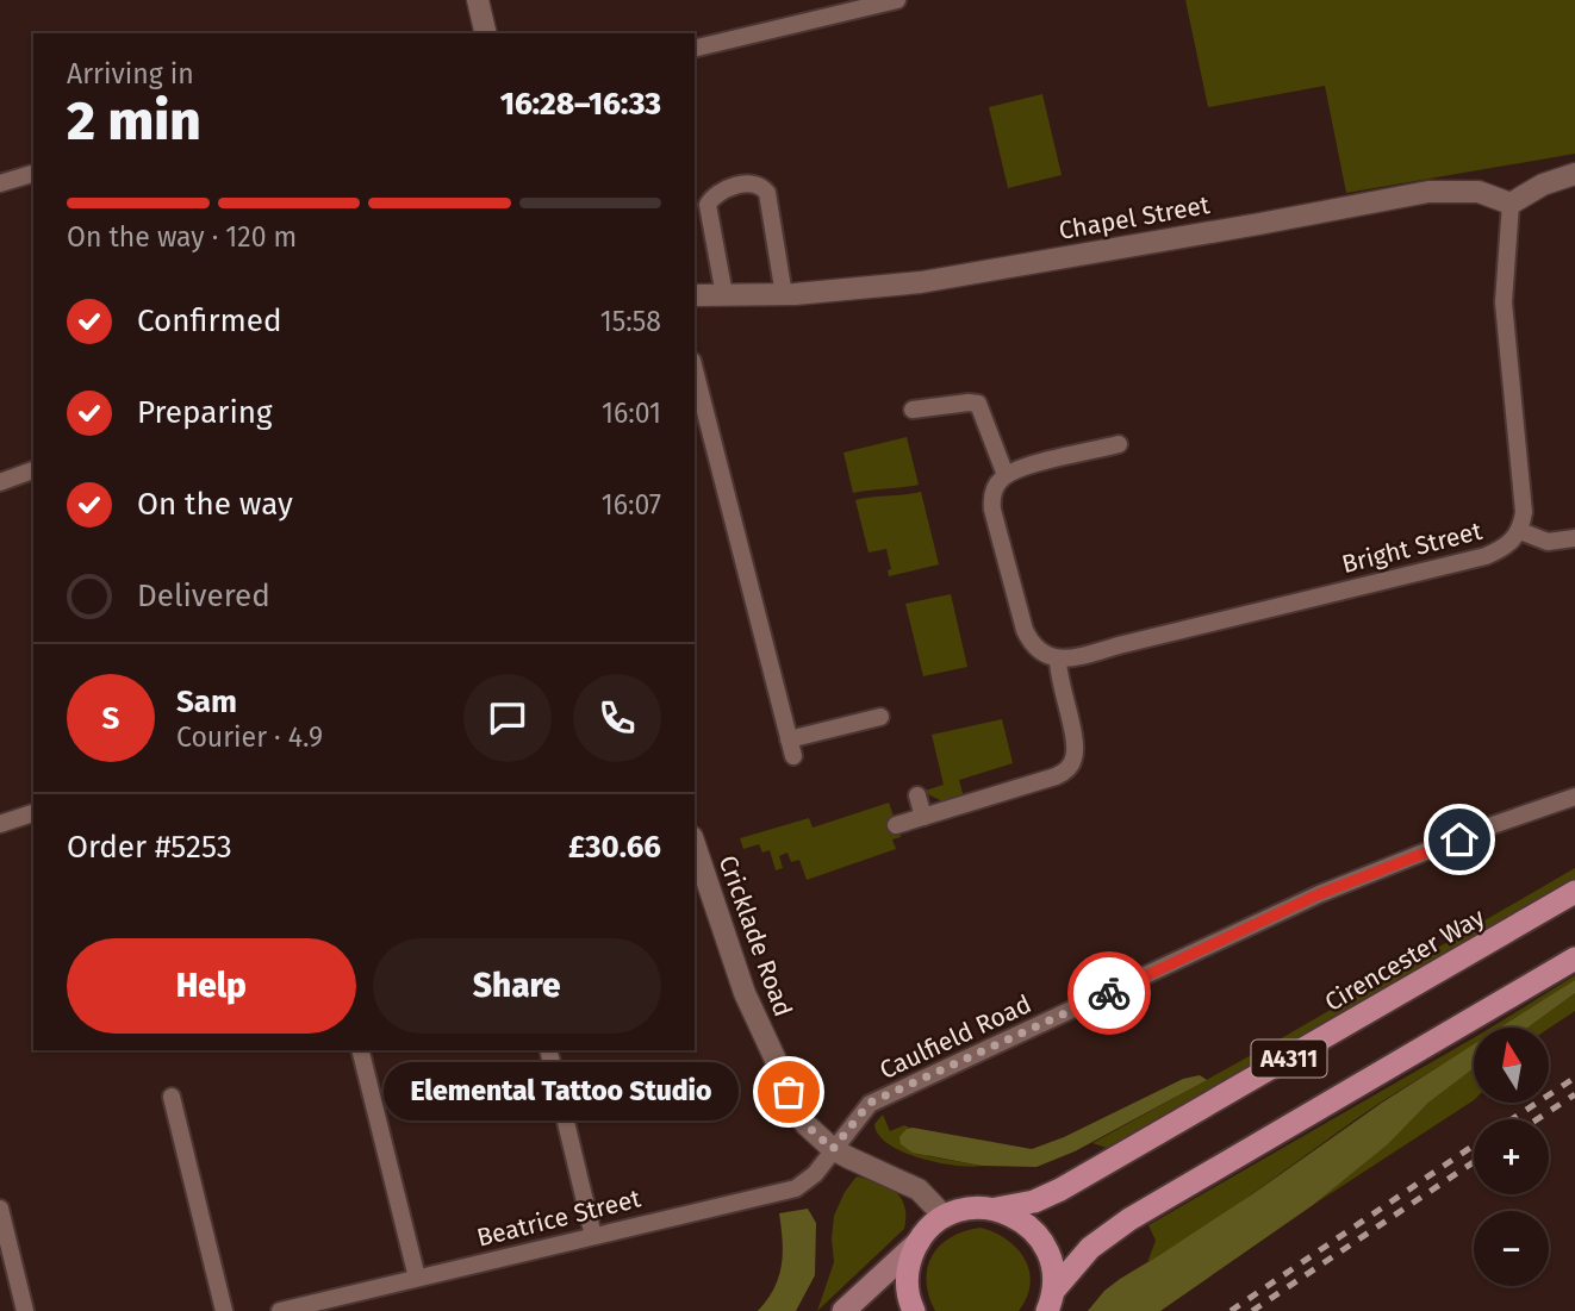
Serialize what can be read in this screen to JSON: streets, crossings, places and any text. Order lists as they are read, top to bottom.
{
  "streets": {
    "main road": ["Cirencester Way", "A4311"],
    "street": [
      "Chapel Street",
      "Bright Street",
      "Cricklade Road",
      "Caulfield Road",
      "Beatrice Street"
    ]
  },
  "crossings": [
    ["Cricklade Road", "Caulfield Road"],
    ["Cricklade Road", "A4311"],
    ["Cricklade Road", "Beatrice Street"],
    ["Cirencester Way", "A4311"],
    ["Caulfield Road", "Beatrice Street"]
  ],
  "places": ["Elemental Tattoo Studio"],
  "north": "top",
  "page": {
    "heading": ["2 min", "Arriving in", "16:28–16:33"],
    "panel": [
      "Sam",
      "Courier · 4.9",
      "Order #5253",
      "£30.66"
    ],
    "bar": "On the way · 120 m",
    "list": [
      ["Confirmed", "15:58"],
      ["Preparing", "16:01"],
      ["On the way", "16:07"],
      "Delivered"
    ],
    "round": "S",
    "buttons": ["Help", "Share"],
    "map_buttons": ["+", "−"],
    "bubble": "Elemental Tattoo Studio"
  }
}
